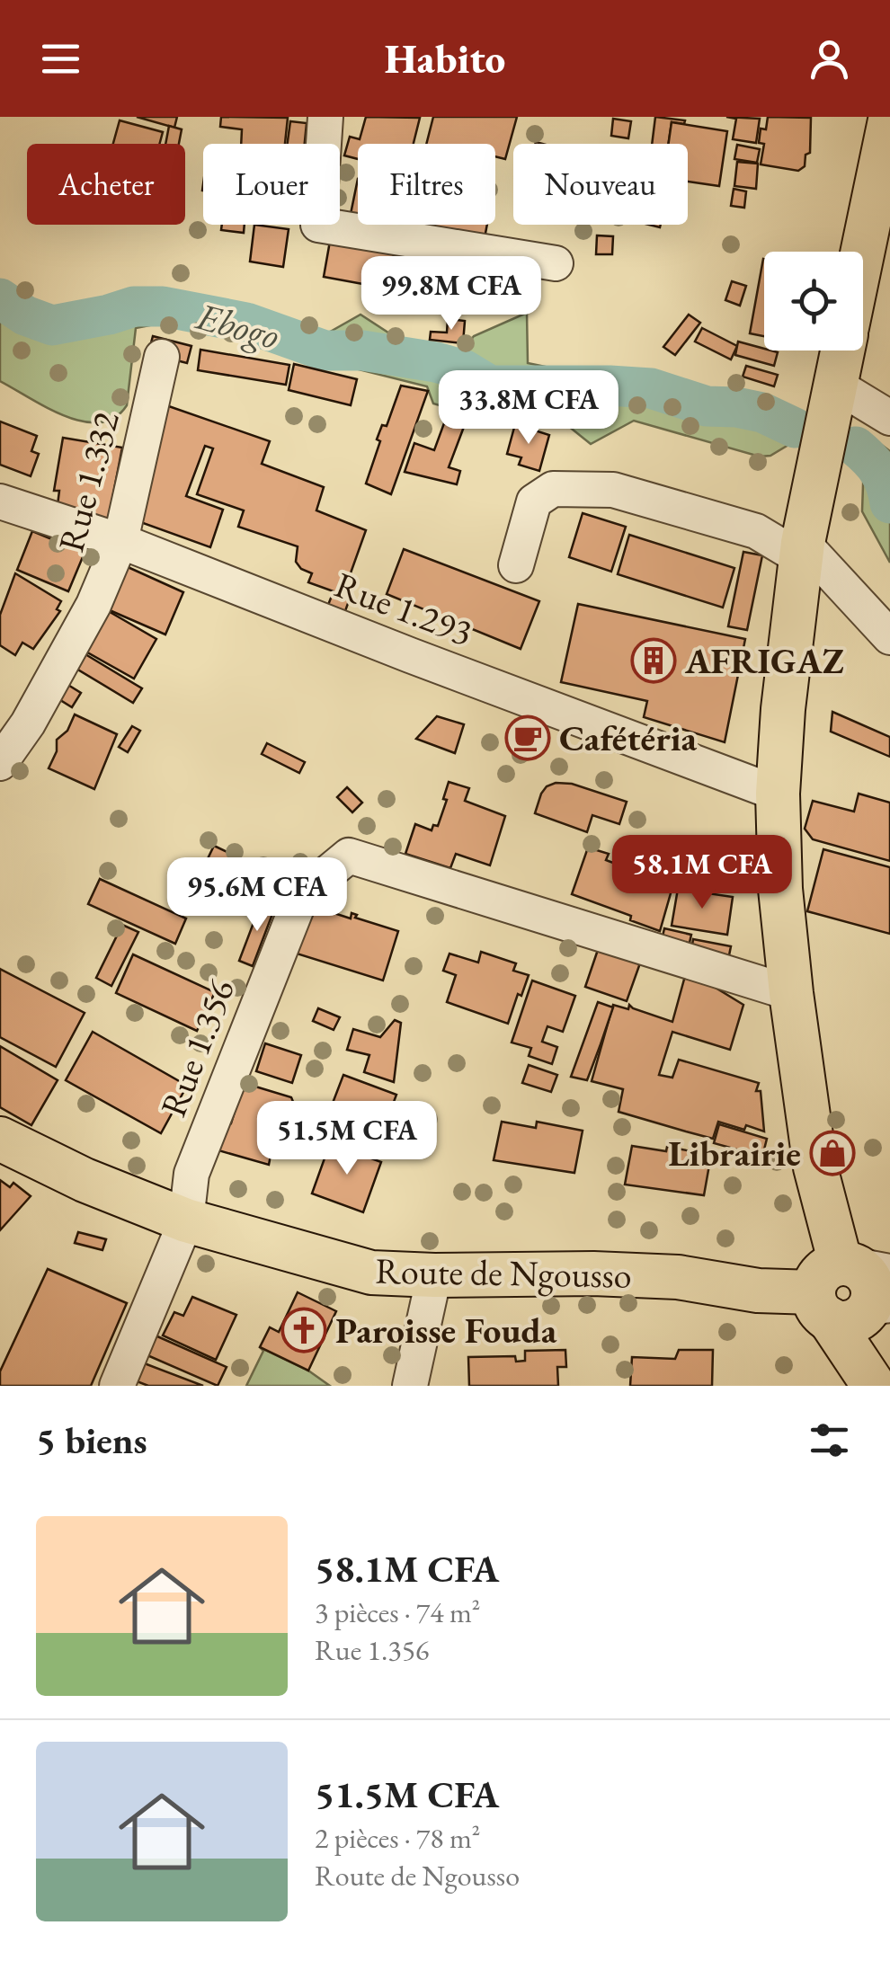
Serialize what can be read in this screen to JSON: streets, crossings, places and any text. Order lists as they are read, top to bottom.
{
  "streets": {
    "main road": ["Route de Ngousso"],
    "street": ["Rue 1.332", "Rue 1.293", "Rue 1.356"]
  },
  "crossings": [
    ["Rue 1.332", "Rue 1.293"],
    ["Rue 1.356", "Route de Ngousso"]
  ],
  "water": ["Ebogo"],
  "places": {
    "building": ["AFRIGAZ"],
    "cafe": ["Cafétéria"],
    "shop": ["Librairie"],
    "church": ["Paroisse Fouda"]
  },
  "page": {
    "header": "Habito",
    "chip": [
      "Acheter",
      "Louer",
      "Filtres",
      "Nouveau"
    ],
    "price": [
      "99.8M CFA",
      "33.8M CFA",
      "58.1M CFA",
      "95.6M CFA",
      "51.5M CFA"
    ],
    "heading": "5 biens",
    "list": [
      {
        "name": "58.1M CFA",
        "note": "3 pièces · 74 m² · Rue 1.356"
      },
      {
        "name": "51.5M CFA",
        "note": "2 pièces · 78 m² · Route de Ngousso"
      }
    ]
  }
}
